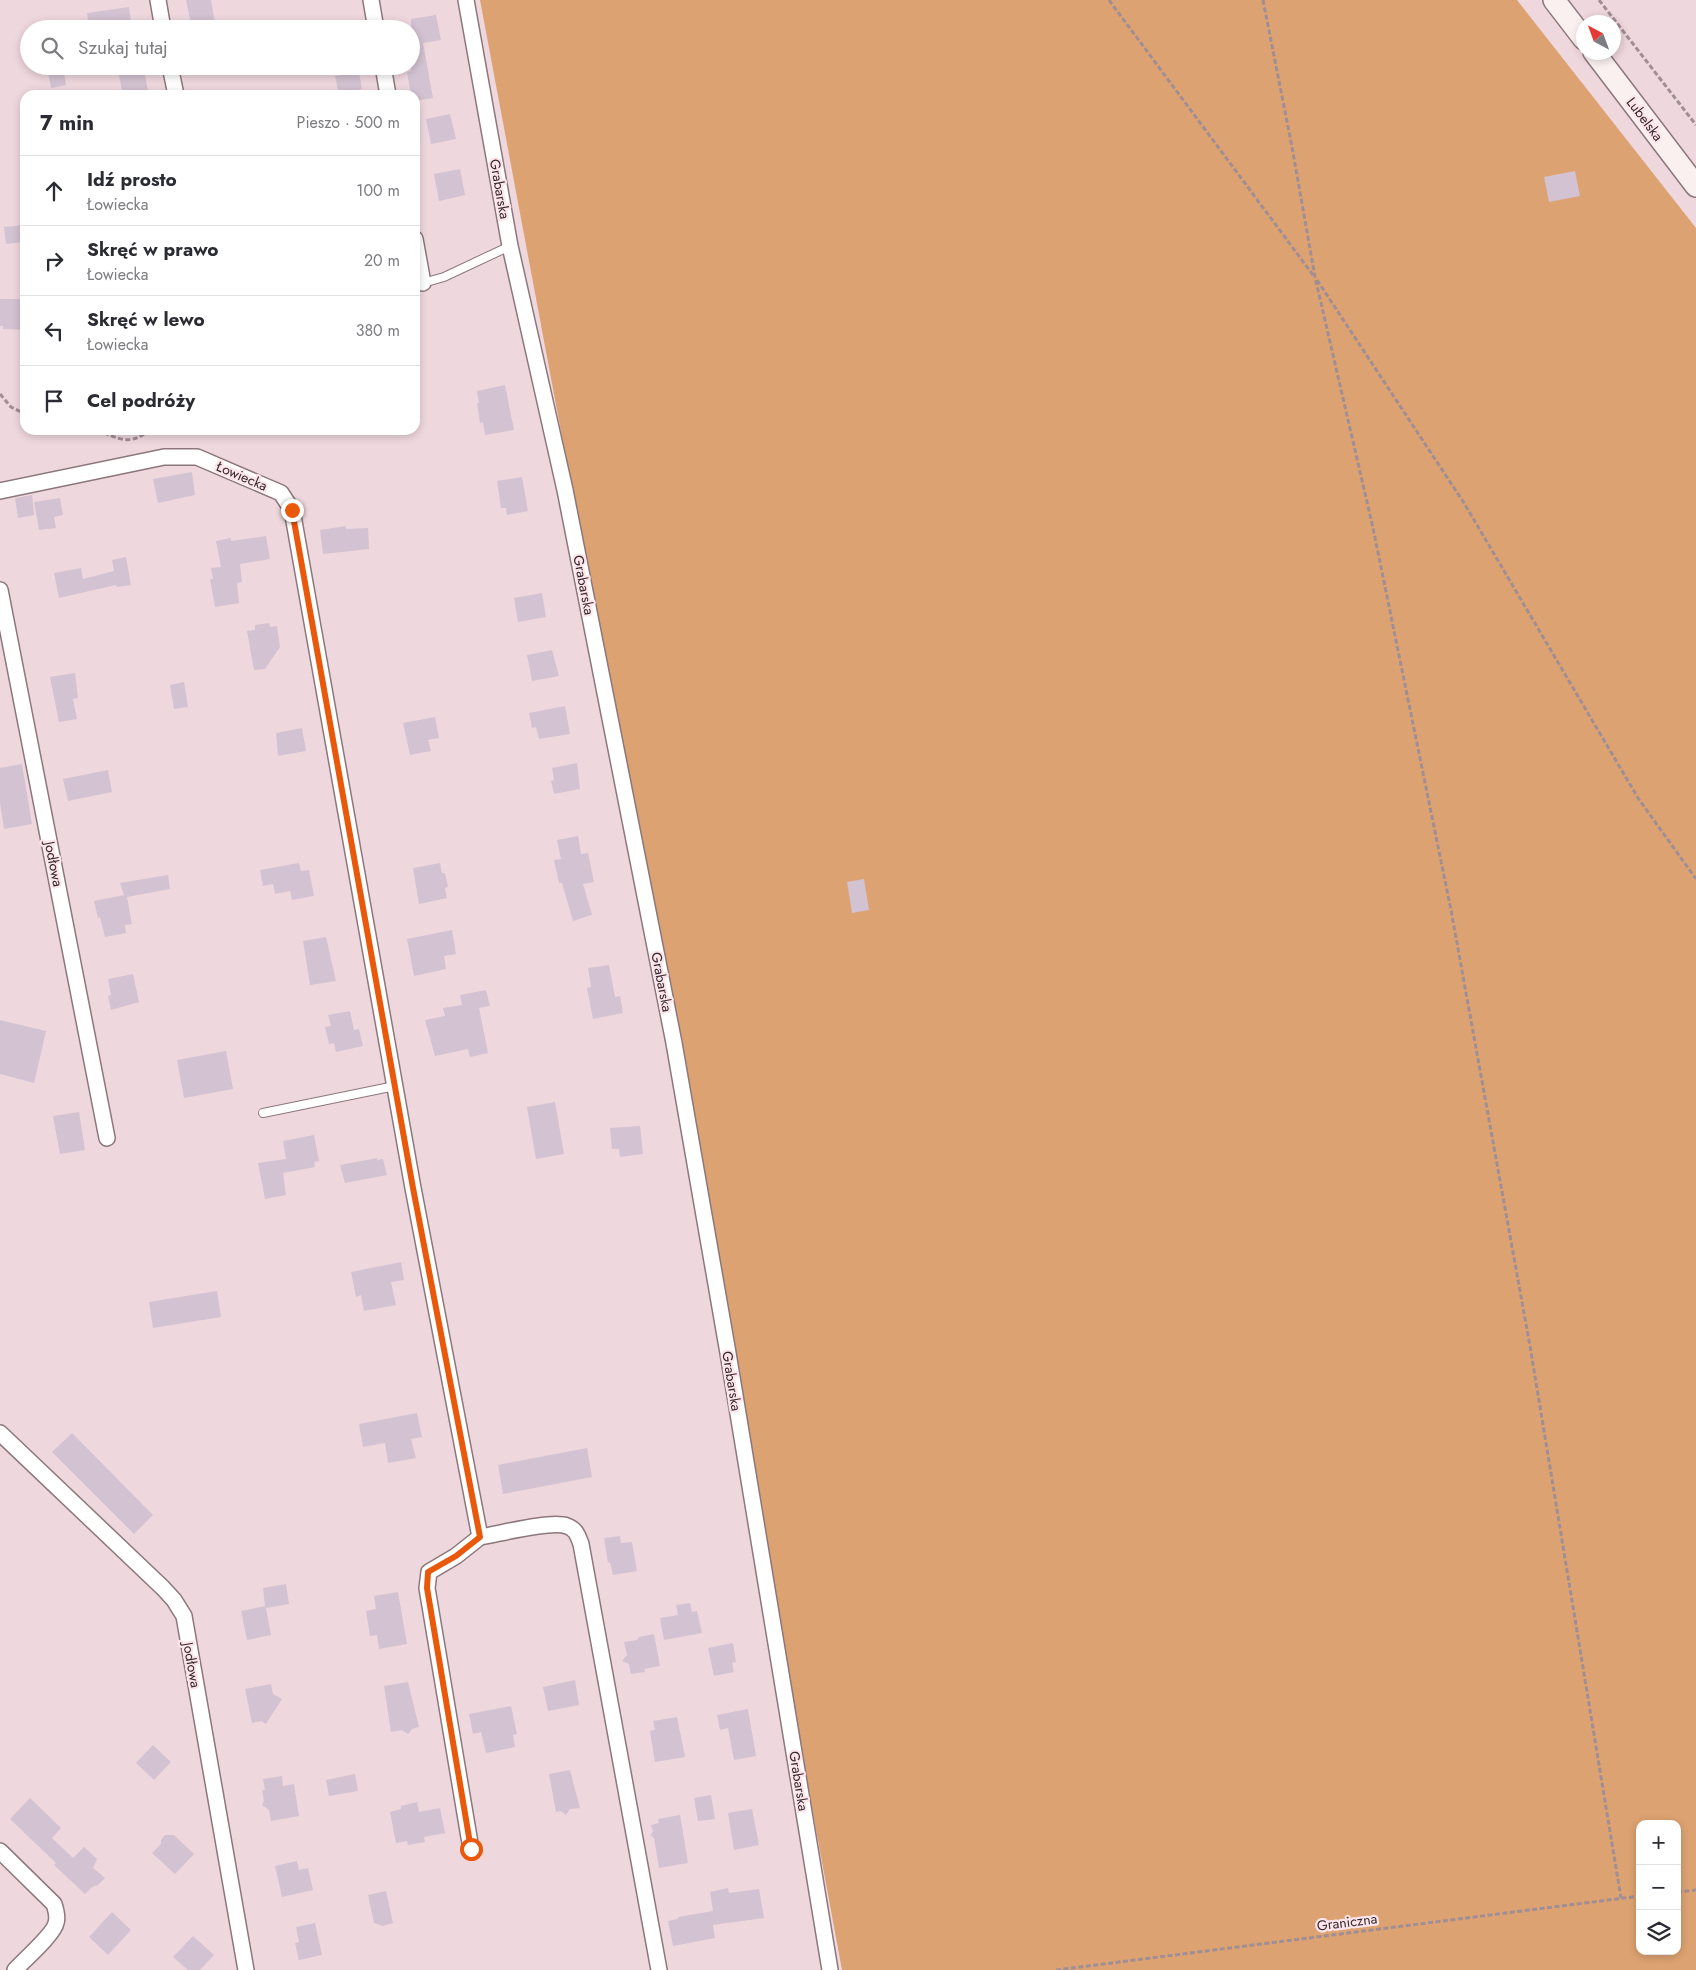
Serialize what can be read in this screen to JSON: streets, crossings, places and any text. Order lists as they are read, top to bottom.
{
  "streets": {
    "main road": ["Lubelska"],
    "street": ["Grabarska", "Łowiecka", "Jodłowa"],
    "path": ["Graniczna"]
  },
  "north": "top left",
  "page": {
    "search": "Szukaj tutaj",
    "heading": ["7 min", "Pieszo · 500 m"],
    "list": [
      ["Idź prosto", "Łowiecka", "100 m"],
      ["Skręć w prawo", "Łowiecka", "20 m"],
      ["Skręć w lewo", "Łowiecka", "380 m"],
      "Cel podróży"
    ],
    "map_buttons": ["+", "−"]
  }
}
